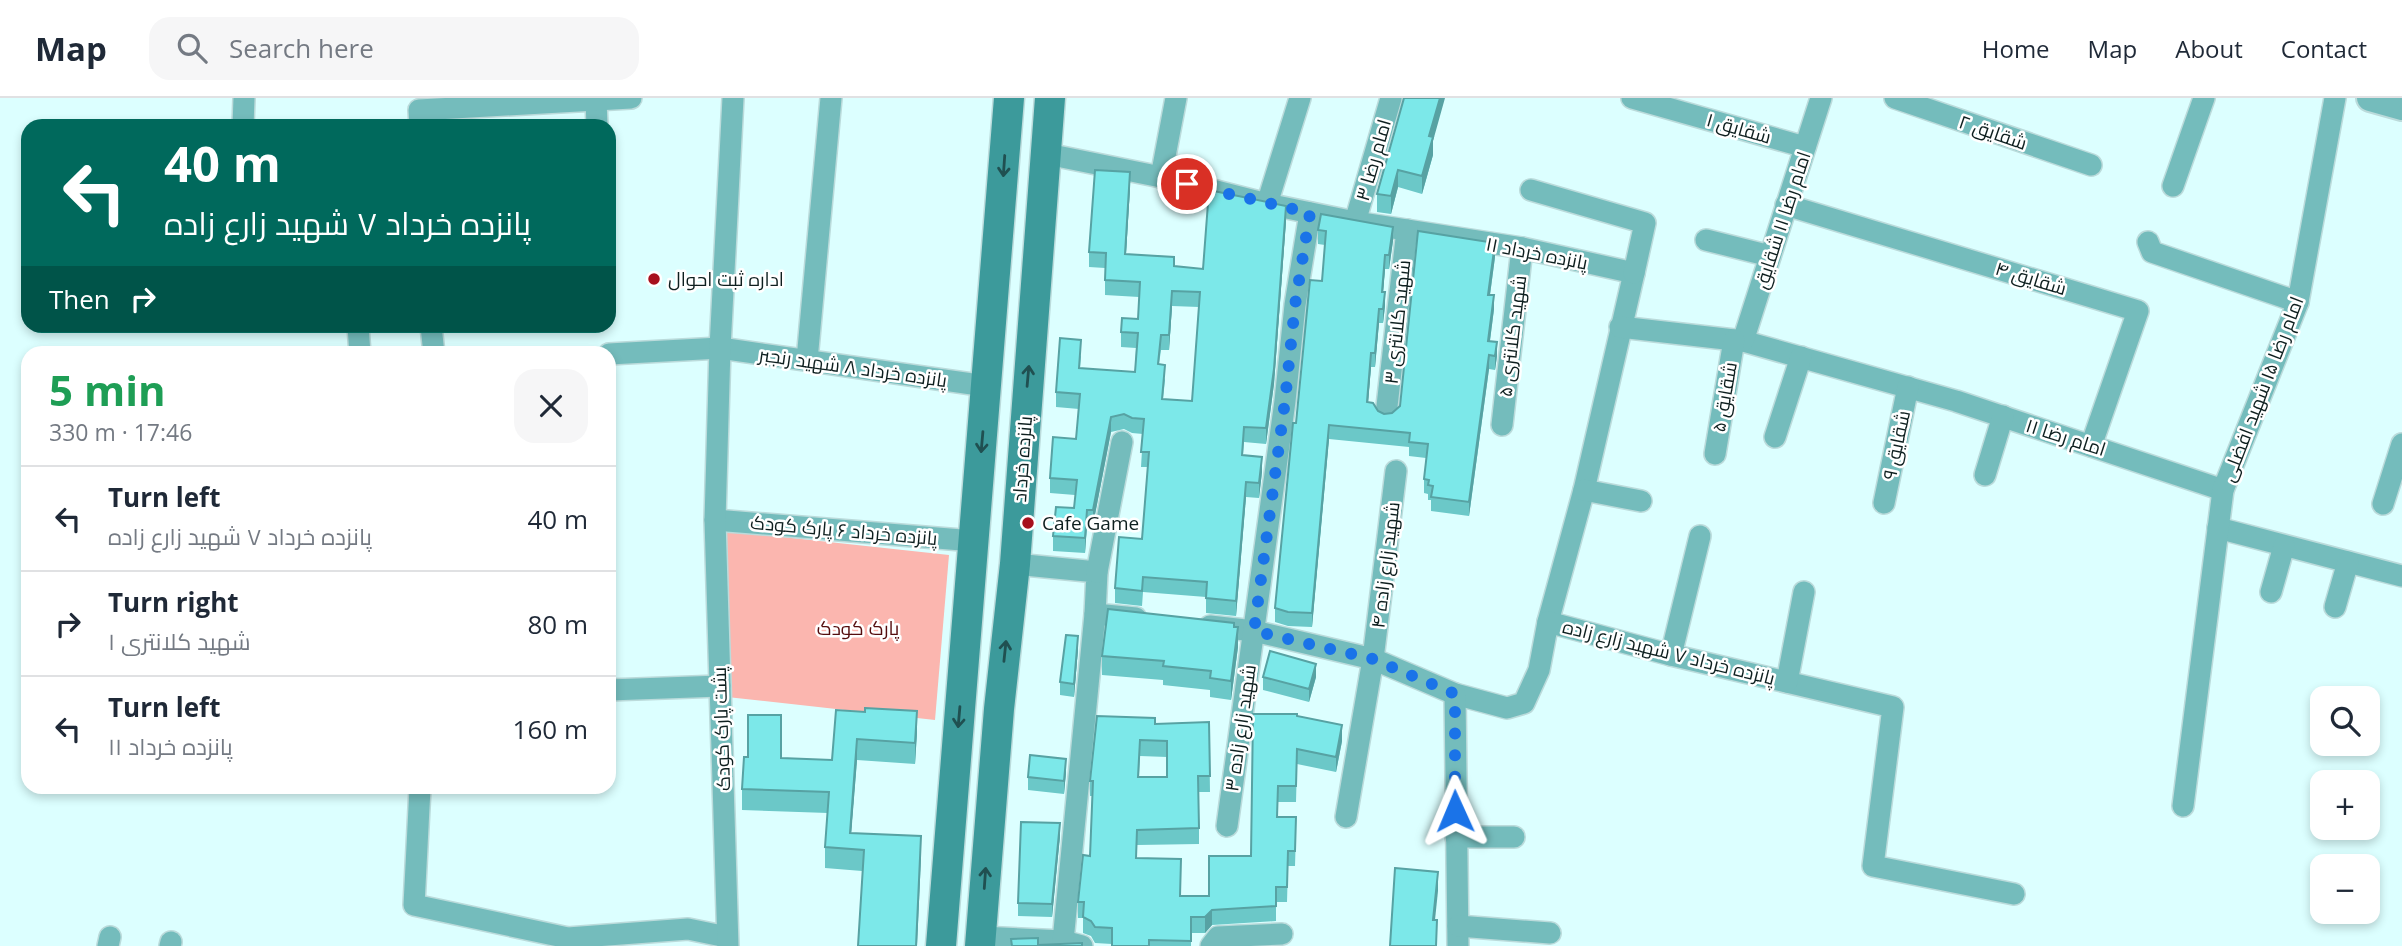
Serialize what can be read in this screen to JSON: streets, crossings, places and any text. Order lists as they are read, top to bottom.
{
  "streets": {
    "main road": ["پانزده خرداد"],
    "street": [
      "شقایق ۱",
      "شقایق ۲",
      "امام رضا ۳",
      "امام رضا ۱۱ شقایق",
      "پانزده خرداد ۱۱",
      "شقایق ۴",
      "شهید کلانتری ۳",
      "شهید کلانتری ۵",
      "پانزده خرداد ۸ شهید رنجبر",
      "امام رضا ۱۵ شهید افضلی",
      "شقایق ۵",
      "امام رضا ۱۱",
      "شقایق ۹",
      "پانزده خرداد ۶ پارک کودک",
      "شهید زارع زاده ۴",
      "پانزده خرداد ۷ شهید زارع زاده",
      "شهید زارع زاده ۳",
      "پشت پارک کودک"
    ]
  },
  "crossings": [
    ["شقایق ۱", "امام رضا ۱۱ شقایق"],
    ["امام رضا ۳", "پانزده خرداد ۱۱"],
    ["امام رضا ۱۱ شقایق", "شقایق ۴"],
    ["امام رضا ۱۱ شقایق", "شقایق ۵"],
    ["پانزده خرداد ۱۱", "شهید کلانتری ۳"],
    ["پانزده خرداد ۱۱", "شهید کلانتری ۵"],
    ["پانزده خرداد ۱۱", "پانزده خرداد"],
    ["پانزده خرداد ۱۱", "شهید زارع زاده ۳"],
    ["شقایق ۴", "امام رضا ۱۱"],
    ["پانزده خرداد ۸ شهید رنجبر", "پشت پارک کودک"],
    ["امام رضا ۱۵ شهید افضلی", "امام رضا ۱۱"],
    ["امام رضا ۱۱", "شقایق ۹"],
    ["پانزده خرداد ۶ پارک کودک", "پشت پارک کودک"],
    ["شهید زارع زاده ۴", "پانزده خرداد ۷ شهید زارع زاده"],
    ["پانزده خرداد ۷ شهید زارع زاده", "شهید زارع زاده ۳"]
  ],
  "parks": ["پارک کودک"],
  "places": ["اداره ثبت احوال", "Cafe Game"],
  "page": {
    "header": "Map",
    "search": "Search here",
    "nav": [
      "Home",
      "Map",
      "About",
      "Contact"
    ],
    "turn": ["40 m", "پانزده خرداد ۷ شهید زارع زاده"],
    "then": "Then",
    "heading": ["5 min", "330 m · 17:46"],
    "list": [
      {
        "name": "Turn left",
        "note": "پانزده خرداد ۷ شهید زارع زاده",
        "value": "40 m"
      },
      {
        "name": "Turn right",
        "note": "شهید کلانتری ۱",
        "value": "80 m"
      },
      {
        "name": "Turn left",
        "note": "پانزده خرداد ۱۱",
        "value": "160 m"
      }
    ],
    "map_buttons": ["+", "−"]
  }
}
